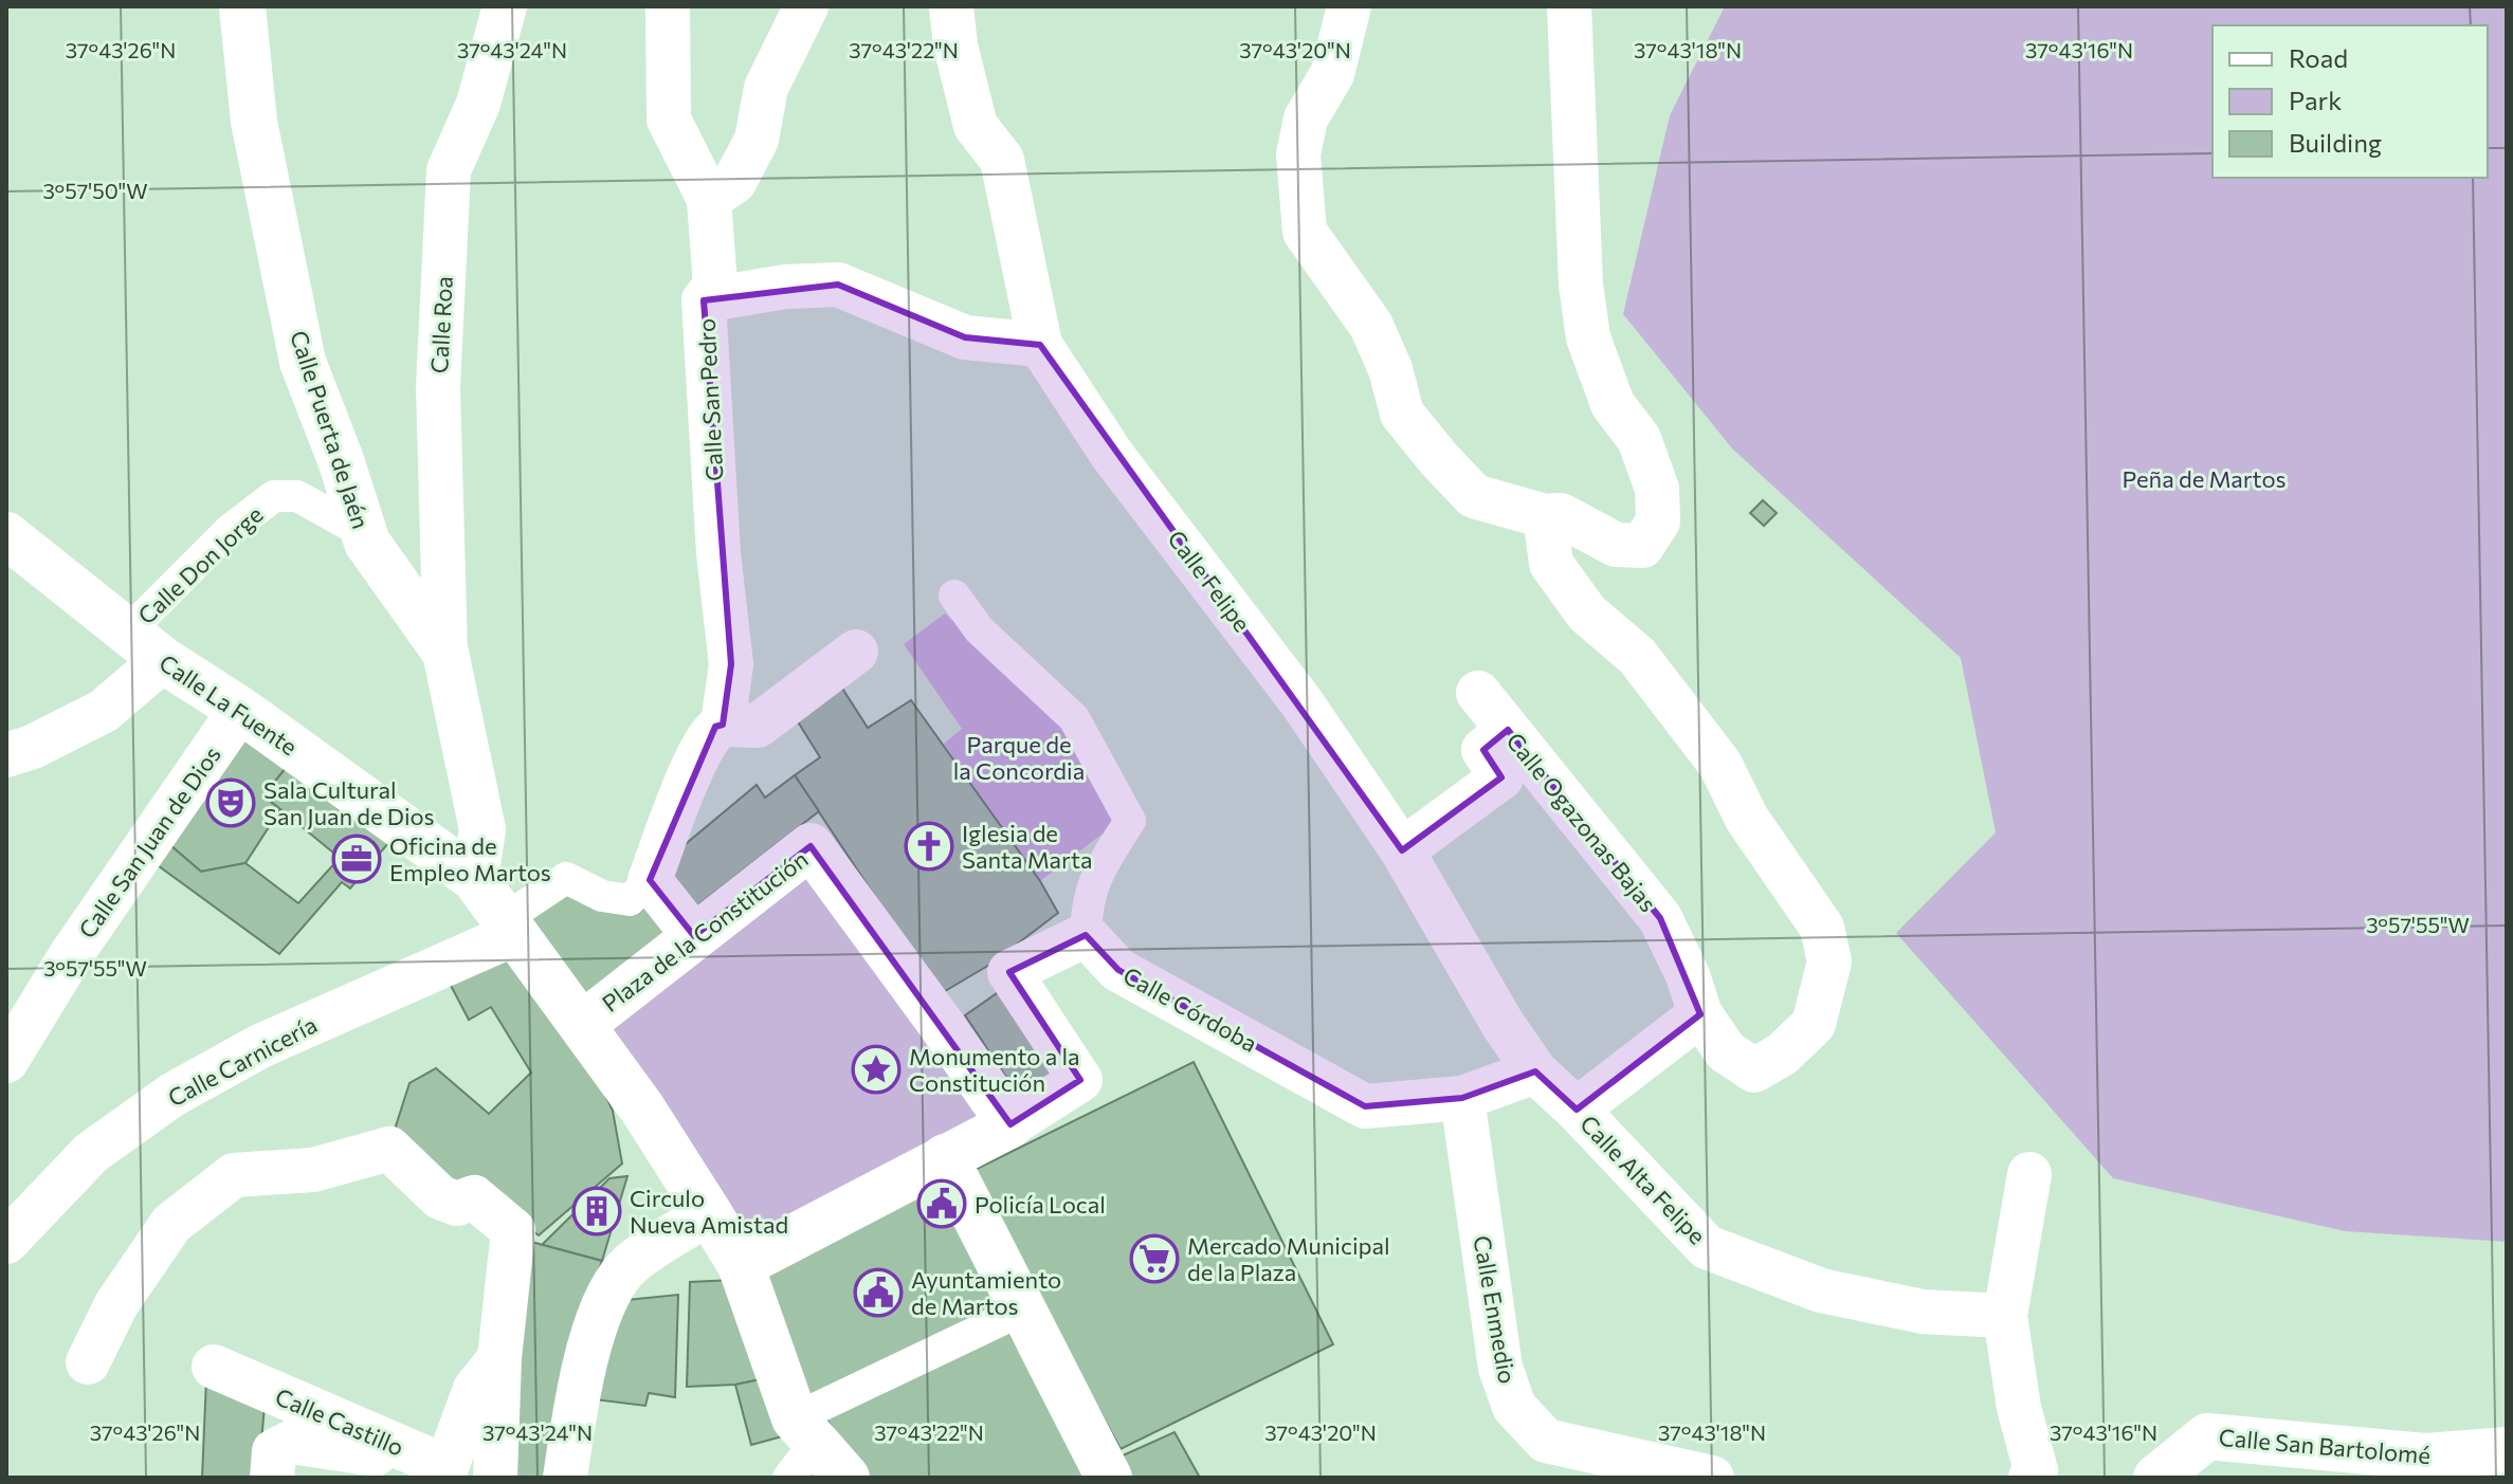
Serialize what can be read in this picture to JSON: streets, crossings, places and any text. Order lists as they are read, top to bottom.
{
  "streets": {
    "street": [
      "Calle Roa",
      "Calle San Pedro",
      "Calle Puerta de Jaén",
      "Calle Don Jorge",
      "Calle Felipe",
      "Calle La Fuente",
      "Calle Ogazonas Bajas",
      "Calle San Juan de Dios",
      "Plaza de la Constitución",
      "Calle Córdoba",
      "Calle Carnicería",
      "Calle Alta Felipe",
      "Calle Enmedio",
      "Calle Castillo",
      "Calle San Bartolomé"
    ]
  },
  "crossings": [
    ["Calle Roa", "Calle Puerta de Jaén"],
    ["Calle Puerta de Jaén", "Calle Don Jorge"],
    ["Calle Puerta de Jaén", "Calle La Fuente"],
    ["Calle Don Jorge", "Calle La Fuente"],
    ["Calle Felipe", "Calle Córdoba"],
    ["Calle Felipe", "Calle Alta Felipe"],
    ["Calle La Fuente", "Calle San Juan de Dios"],
    ["Calle La Fuente", "Plaza de la Constitución"],
    ["Calle La Fuente", "Calle Carnicería"],
    ["Calle Córdoba", "Calle Enmedio"]
  ],
  "parks": ["Peña de Martos", "Parque de la Concordia"],
  "places": {
    "theatre": ["Sala Cultural San Juan de Dios"],
    "church": ["Iglesia de Santa Marta"],
    "office": ["Oficina de Empleo Martos"],
    "place": ["Monumento a la Constitución"],
    "public building": ["Policía Local", "Ayuntamiento de Martos"],
    "building": ["Circulo Nueva Amistad"],
    "supermarket": ["Mercado Municipal de la Plaza"]
  },
  "legend": ["Road", "Park", "Building"],
  "coordinates": [
    "37°43'26\"N",
    "37°43'24\"N",
    "37°43'22\"N",
    "37°43'20\"N",
    "37°43'18\"N",
    "37°43'16\"N",
    "3°57'50\"W",
    "3°57'55\"W"
  ]
}
